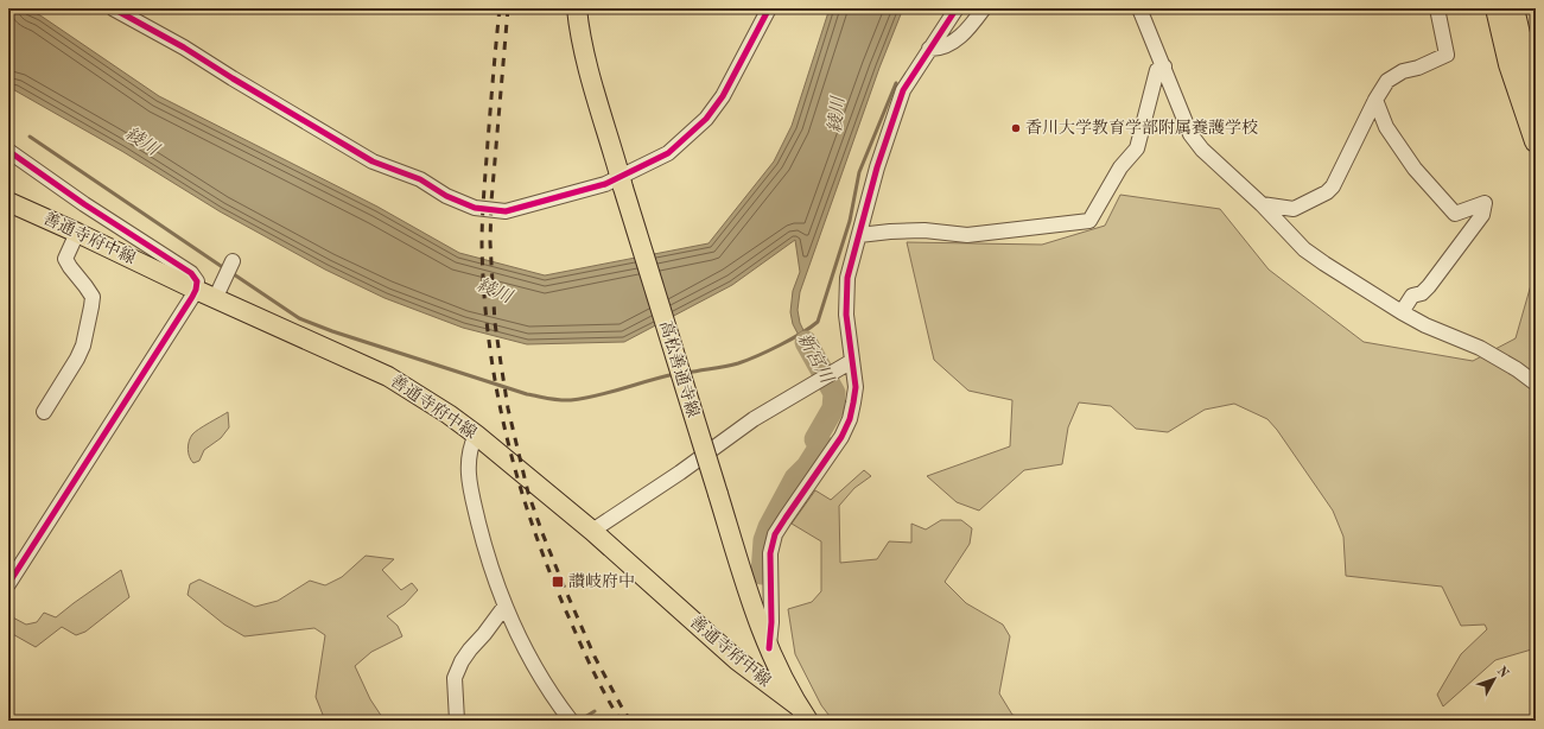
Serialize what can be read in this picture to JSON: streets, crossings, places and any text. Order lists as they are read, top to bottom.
{
  "streets": {
    "main road": ["善通寺府中線", "高松善通寺線"]
  },
  "crossings": [
    ["善通寺府中線", "高松善通寺線"]
  ],
  "water": ["綾川", "新宮川"],
  "places": {
    "other": ["香川大学教育学部附属養護学校"],
    "transit": ["讃岐府中"]
  },
  "north": "top right"
}
